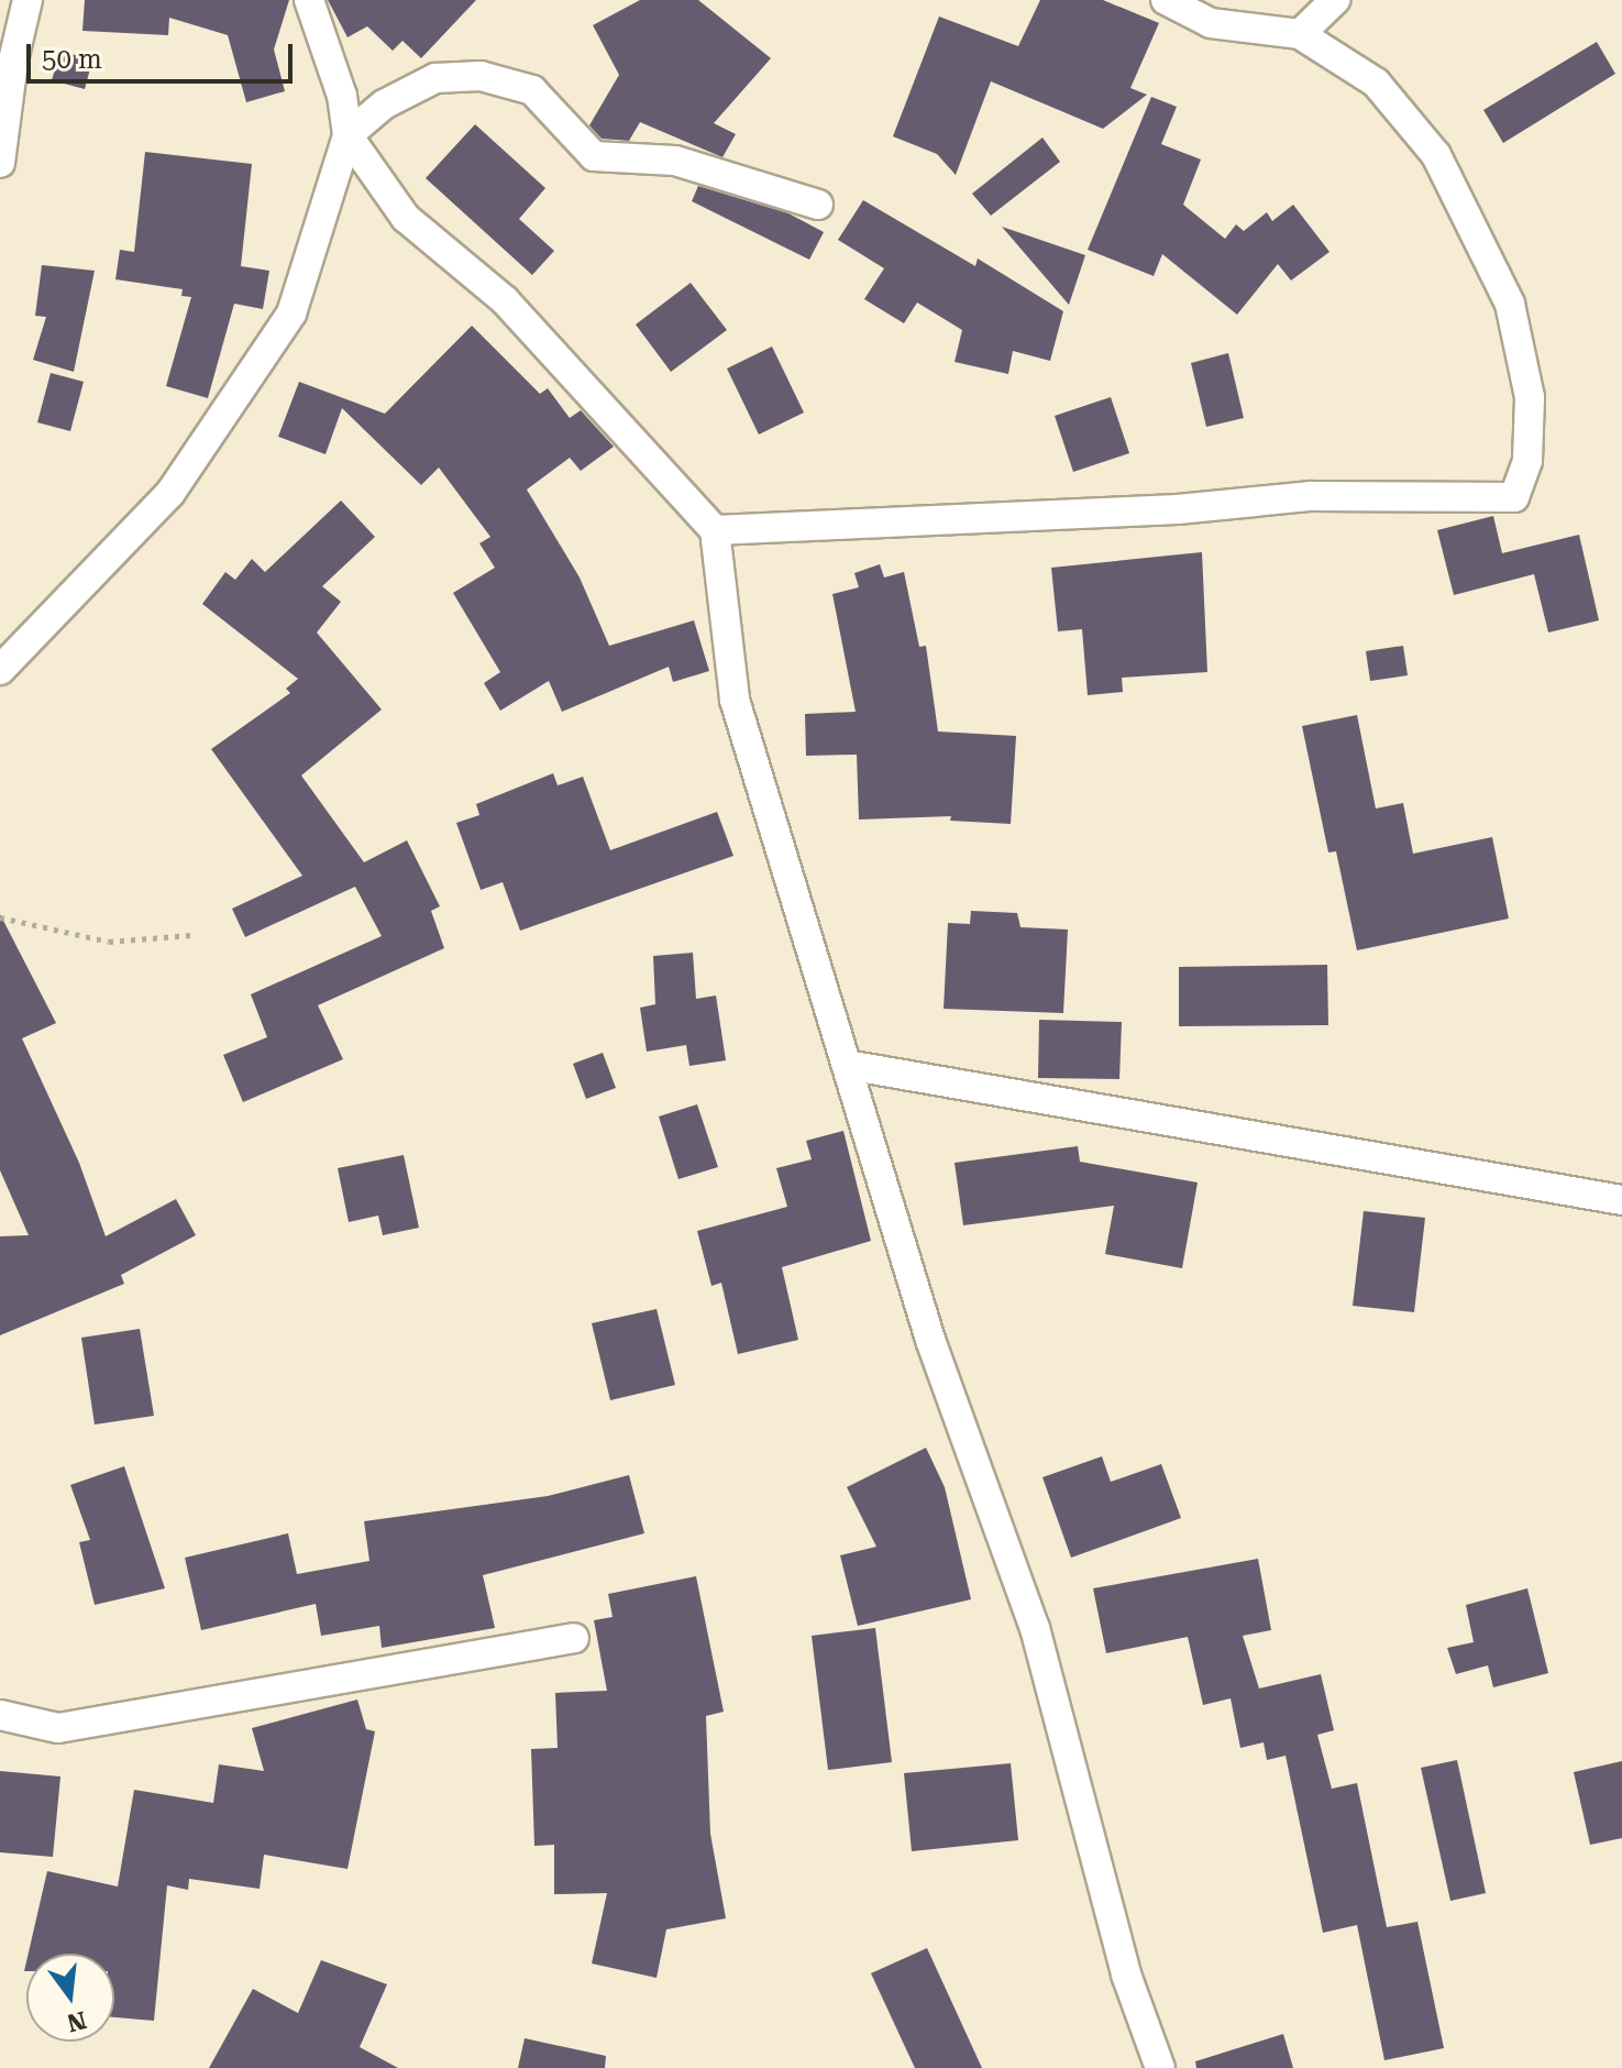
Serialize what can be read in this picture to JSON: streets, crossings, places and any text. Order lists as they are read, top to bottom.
{
  "scale_bar": "50 m",
  "north": "bottom"
}
